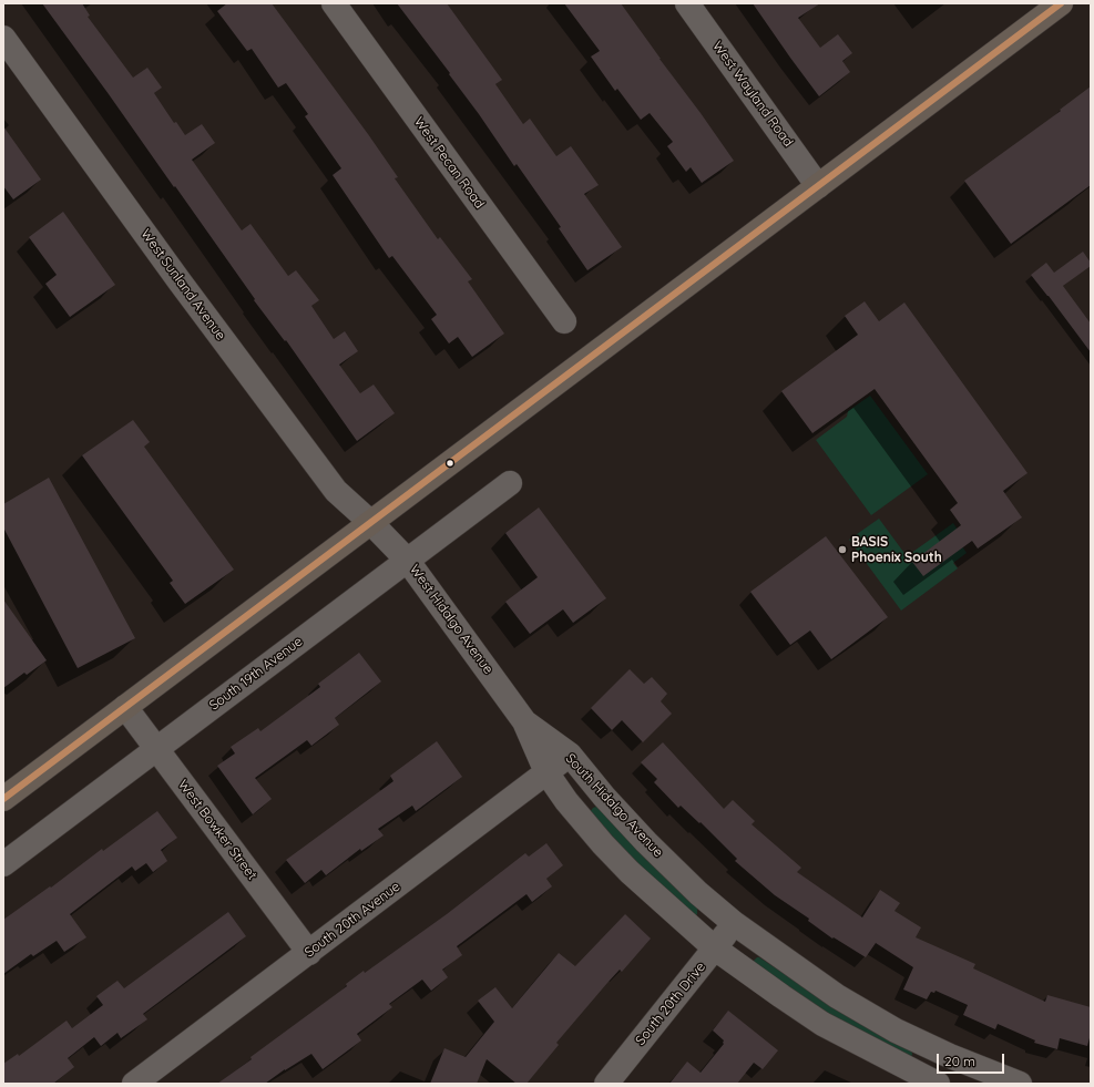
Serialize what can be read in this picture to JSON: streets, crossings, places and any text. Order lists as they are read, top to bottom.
{
  "streets": {
    "street": [
      "West Wayland Road",
      "West Pecan Road",
      "West Sunland Avenue",
      "West Hidalgo Avenue",
      "South 19th Avenue",
      "South Hidalgo Avenue",
      "West Bowker Street",
      "South 20th Avenue",
      "South 20th Drive"
    ]
  },
  "crossings": [
    ["West Sunland Avenue", "West Hidalgo Avenue"],
    ["West Hidalgo Avenue", "South 19th Avenue"],
    ["West Hidalgo Avenue", "South Hidalgo Avenue"],
    ["South 19th Avenue", "West Bowker Street"],
    ["South Hidalgo Avenue", "South 20th Avenue"],
    ["South Hidalgo Avenue", "South 20th Drive"],
    ["West Bowker Street", "South 20th Avenue"]
  ],
  "places": ["BASIS Phoenix South"],
  "scale_bar": "20 m"
}
